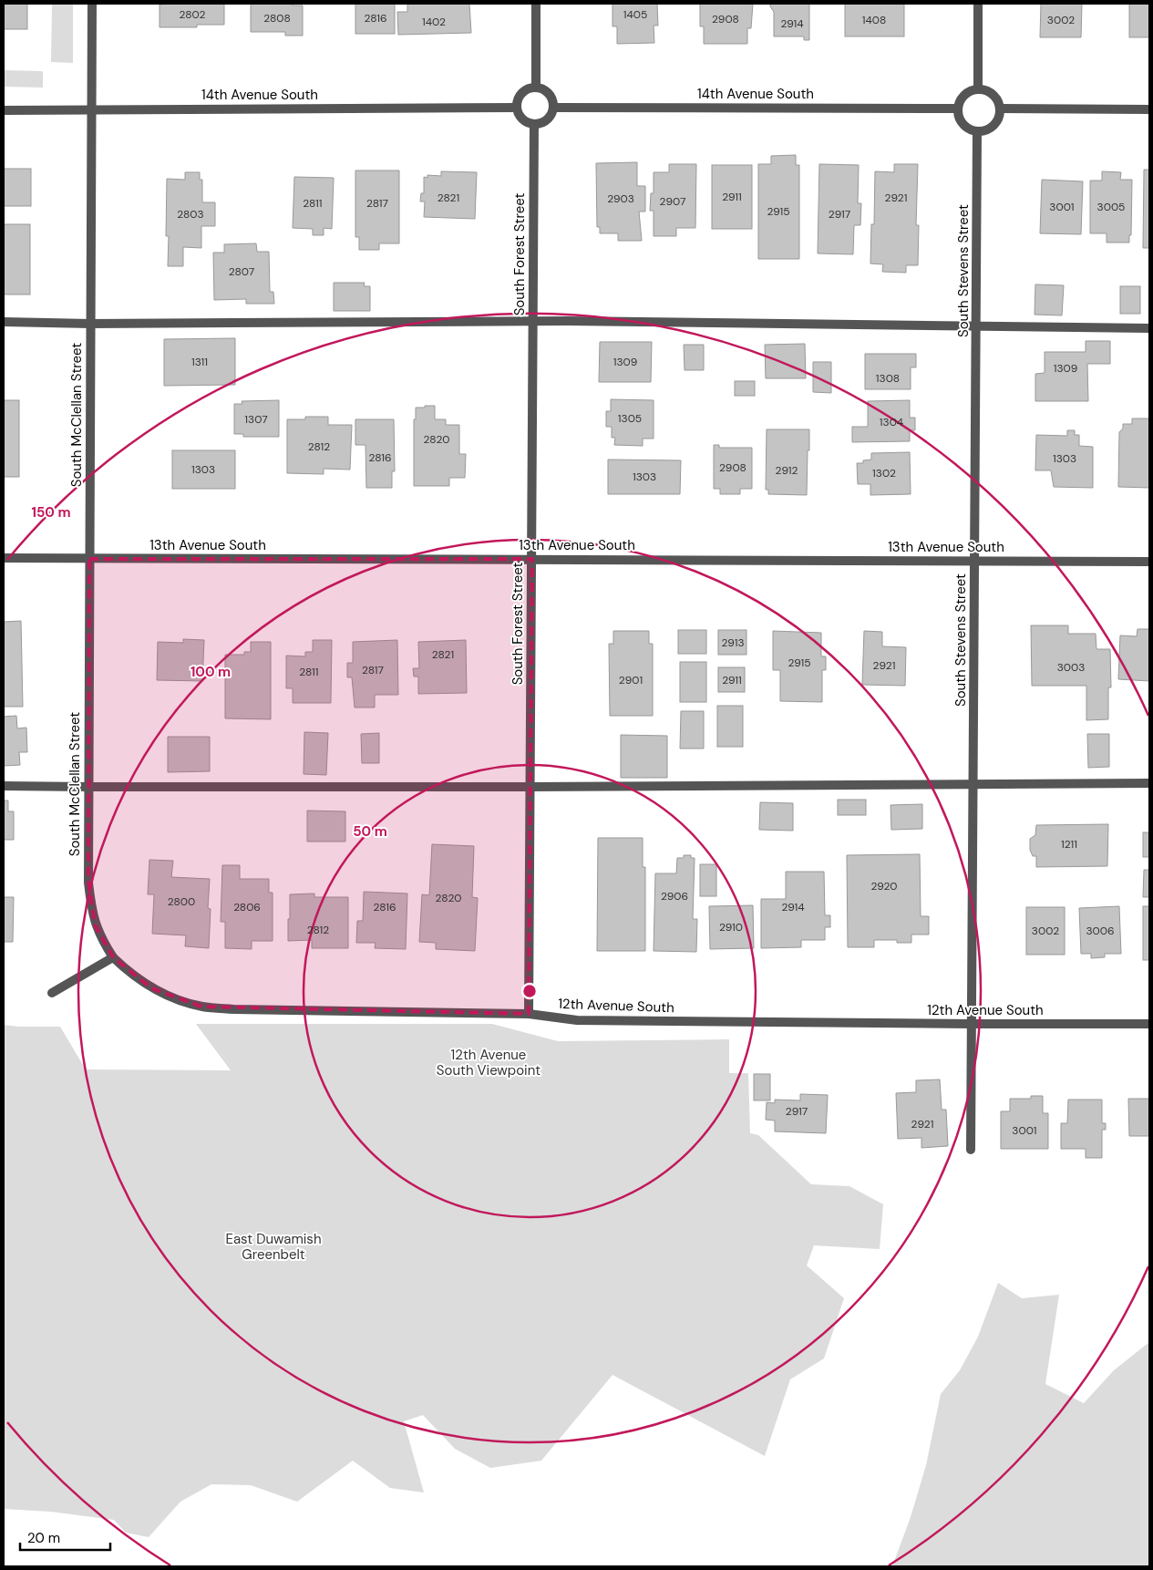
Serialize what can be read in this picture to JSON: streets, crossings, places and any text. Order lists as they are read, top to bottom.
{
  "streets": {
    "street": [
      "14th Avenue South",
      "South Forest Street",
      "South Stevens Street",
      "South McClellan Street",
      "13th Avenue South",
      "12th Avenue South"
    ]
  },
  "crossings": [
    ["14th Avenue South", "South Forest Street"],
    ["14th Avenue South", "South Stevens Street"],
    ["14th Avenue South", "South McClellan Street"],
    ["South Forest Street", "13th Avenue South"],
    ["South Forest Street", "12th Avenue South"],
    ["South Stevens Street", "13th Avenue South"],
    ["South Stevens Street", "12th Avenue South"],
    ["South McClellan Street", "13th Avenue South"],
    ["South McClellan Street", "12th Avenue South"]
  ],
  "parks": ["12th Avenue South Viewpoint", "East Duwamish Greenbelt"],
  "house_numbers": [
    "2802",
    "1405",
    "2808",
    "2816",
    "2908",
    "1408",
    "3002",
    "1402",
    "2914",
    "2911",
    "2821",
    "2921",
    "2903",
    "2907",
    "2811",
    "2817",
    "3001",
    "3005",
    "2915",
    "2803",
    "2917",
    "2807",
    "1311",
    "1309",
    "1309",
    "1308",
    "1305",
    "1307",
    "1304",
    "2820",
    "2812",
    "2816",
    "1303",
    "2908",
    "1303",
    "2912",
    "1302",
    "1303",
    "2913",
    "2821",
    "2915",
    "2921",
    "3003",
    "2817",
    "2811",
    "2901",
    "2911",
    "1211",
    "2920",
    "2906",
    "2820",
    "2800",
    "2806",
    "2816",
    "2914",
    "2910",
    "2812",
    "3002",
    "3006",
    "2917",
    "2921",
    "3001"
  ],
  "scale_bar": "20 m",
  "rings": ["150 m", "100 m", "50 m"]
}
